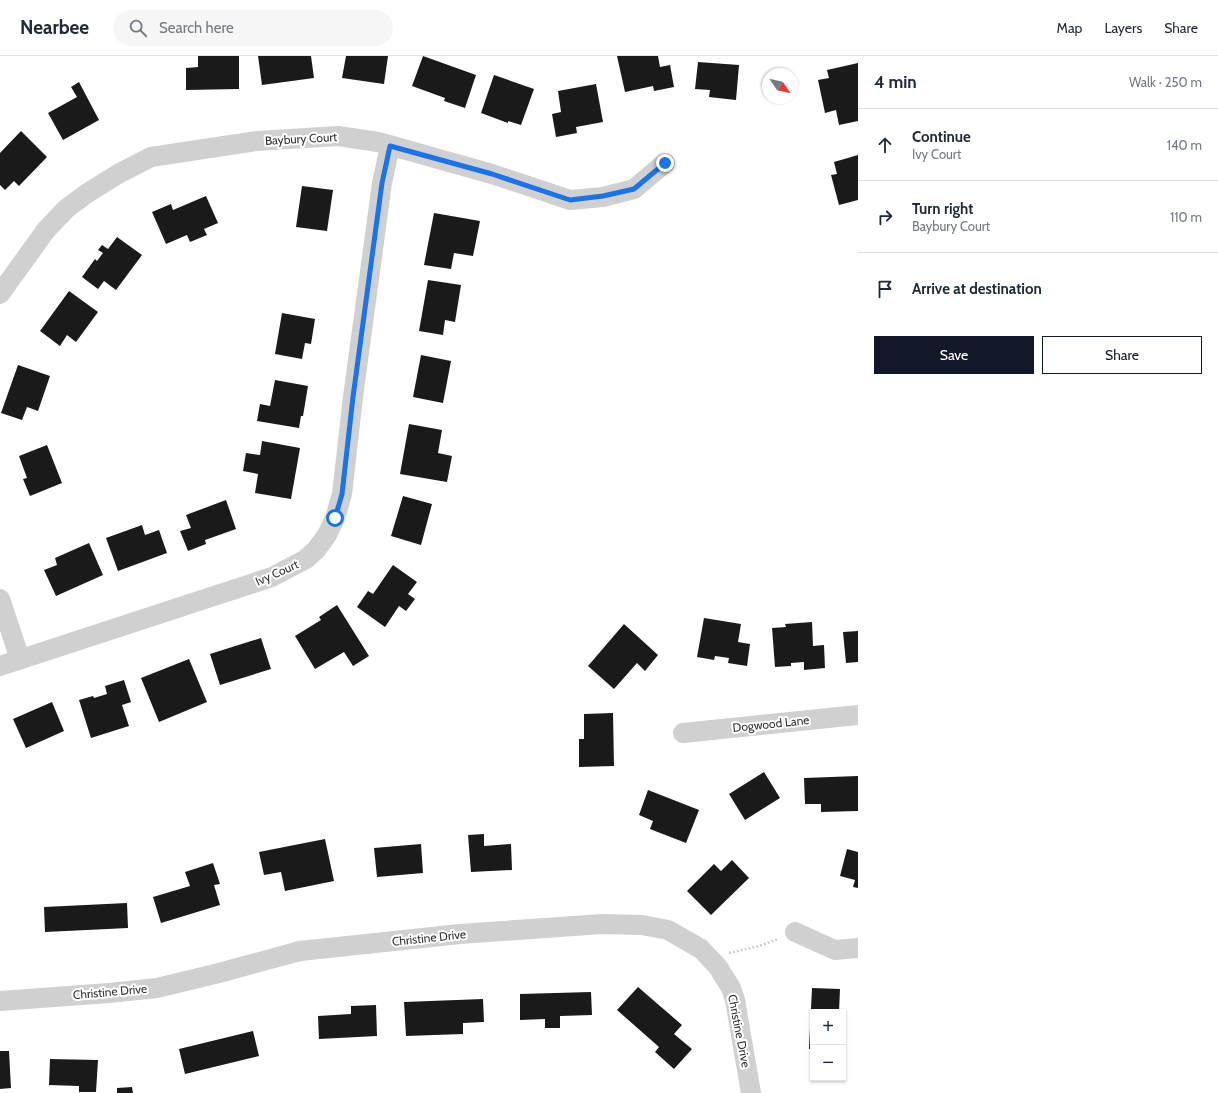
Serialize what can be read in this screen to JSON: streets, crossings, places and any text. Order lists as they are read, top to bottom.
{
  "streets": {
    "street": [
      "Baybury Court",
      "Ivy Court",
      "Dogwood Lane",
      "Christine Drive"
    ]
  },
  "crossings": [
    ["Baybury Court", "Ivy Court"]
  ],
  "north": "bottom right",
  "page": {
    "header": "Nearbee",
    "search": "Search here",
    "nav": ["Map", "Layers", "Share"],
    "heading": ["4 min", "Walk · 250 m"],
    "list": [
      ["Continue", "Ivy Court", "140 m"],
      ["Turn right", "Baybury Court", "110 m"],
      "Arrive at destination"
    ],
    "buttons": ["Save", "Share"],
    "map_buttons": ["+", "−"]
  }
}
